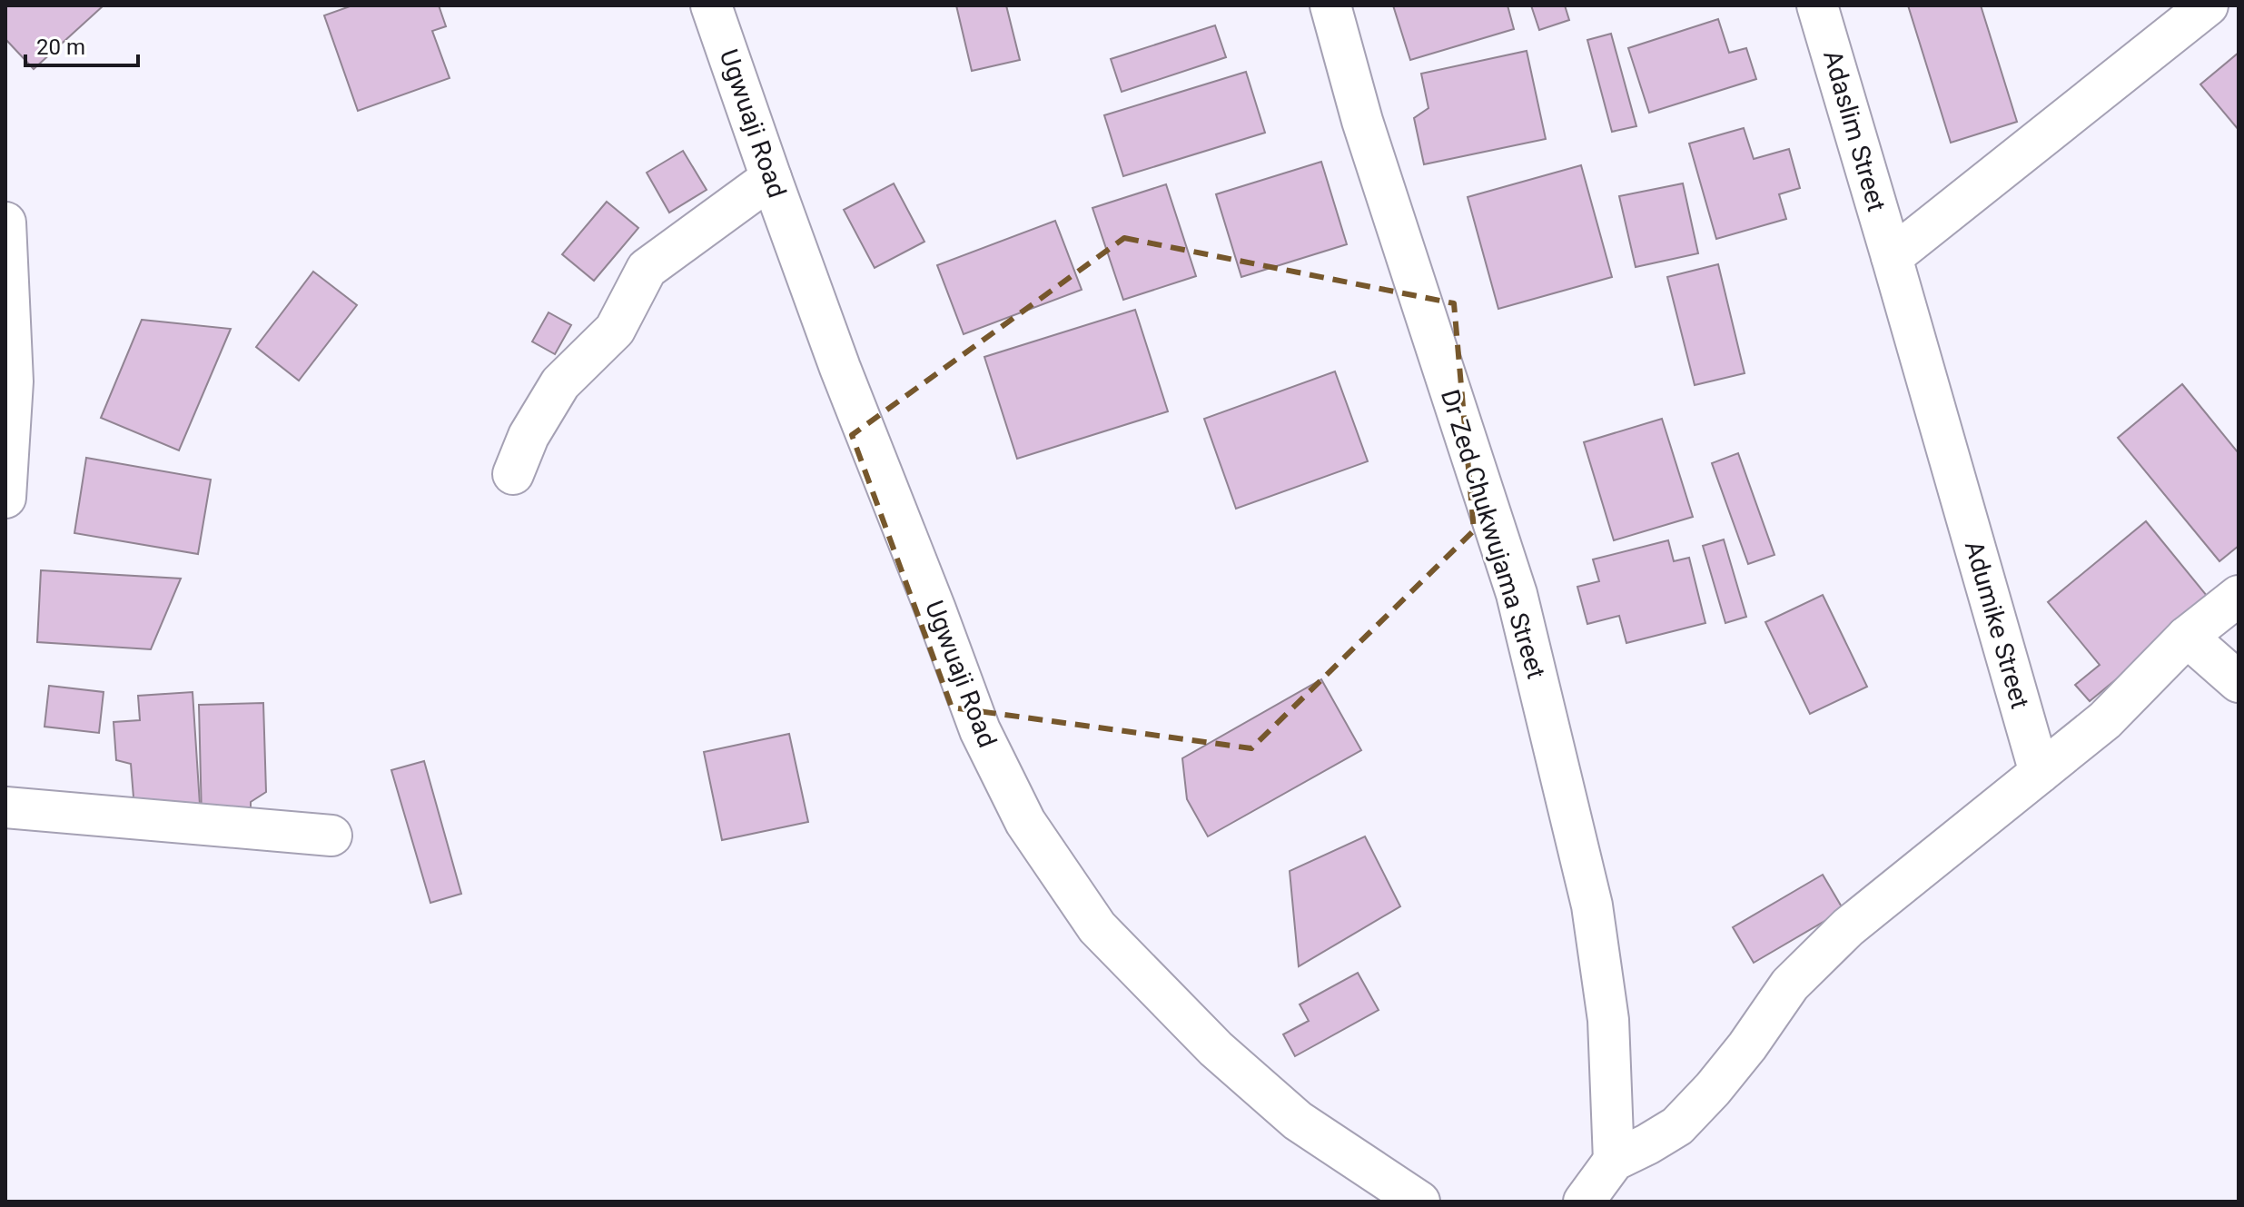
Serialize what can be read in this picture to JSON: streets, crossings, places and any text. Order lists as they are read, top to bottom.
{
  "streets": {
    "street": [
      "Ugwuaji Road",
      "Adaslim Street",
      "Dr Zed Chukwujama Street",
      "Adumike Street"
    ]
  },
  "crossings": [
    ["Adaslim Street", "Adumike Street"]
  ],
  "scale_bar": "20 m"
}
